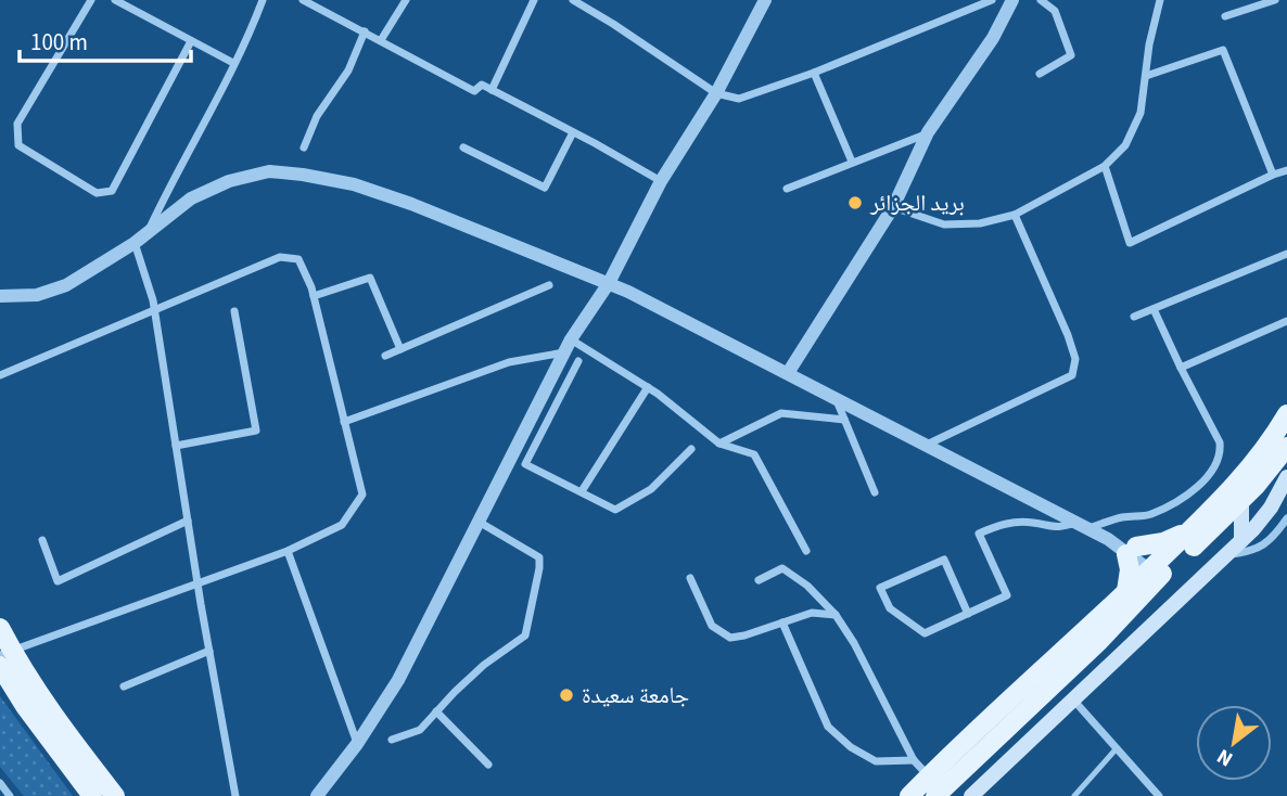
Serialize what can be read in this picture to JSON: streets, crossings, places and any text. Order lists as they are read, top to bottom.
{
  "places": ["بريد الجزائر", "جامعة سعيدة"],
  "scale_bar": "100 m",
  "north": "bottom left"
}
